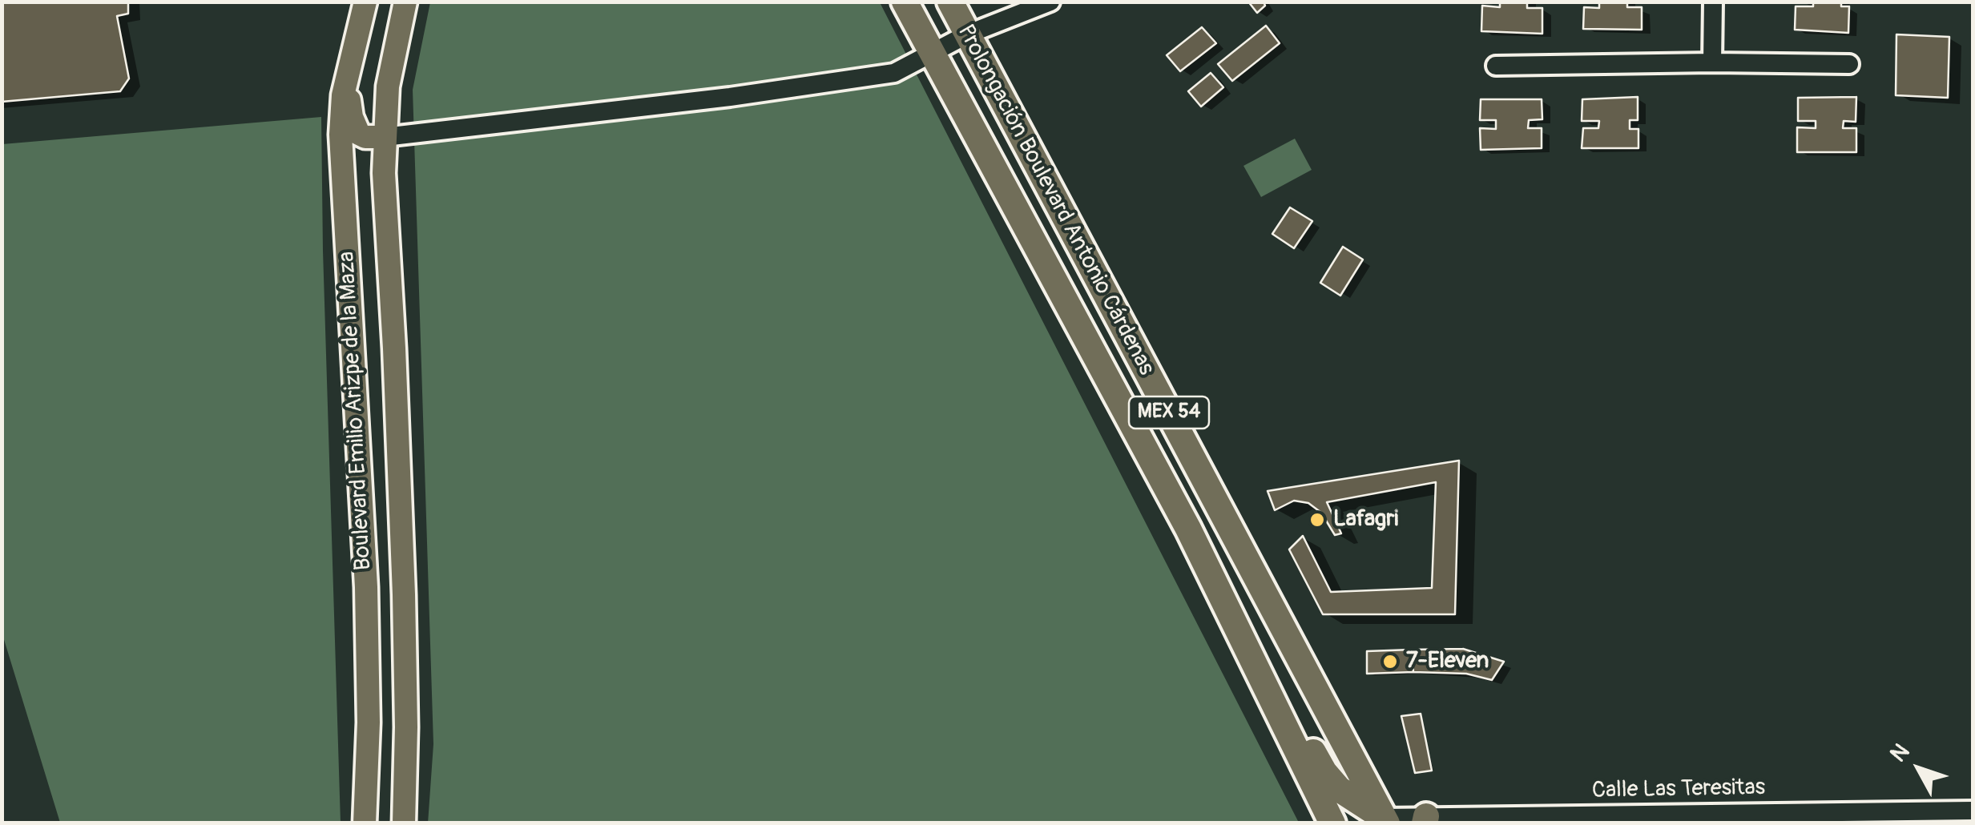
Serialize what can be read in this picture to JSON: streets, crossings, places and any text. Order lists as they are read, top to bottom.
{
  "streets": {
    "highway": ["Prolongación Boulevard Antonio Cárdenas", "MEX 54"],
    "main road": ["Boulevard Emilio Arizpe de la Maza"],
    "street": ["Calle Las Teresitas"]
  },
  "crossings": [
    ["Prolongación Boulevard Antonio Cárdenas", "Calle Las Teresitas"]
  ],
  "places": ["Lafagri", "7-Eleven"],
  "north": "top left"
}
